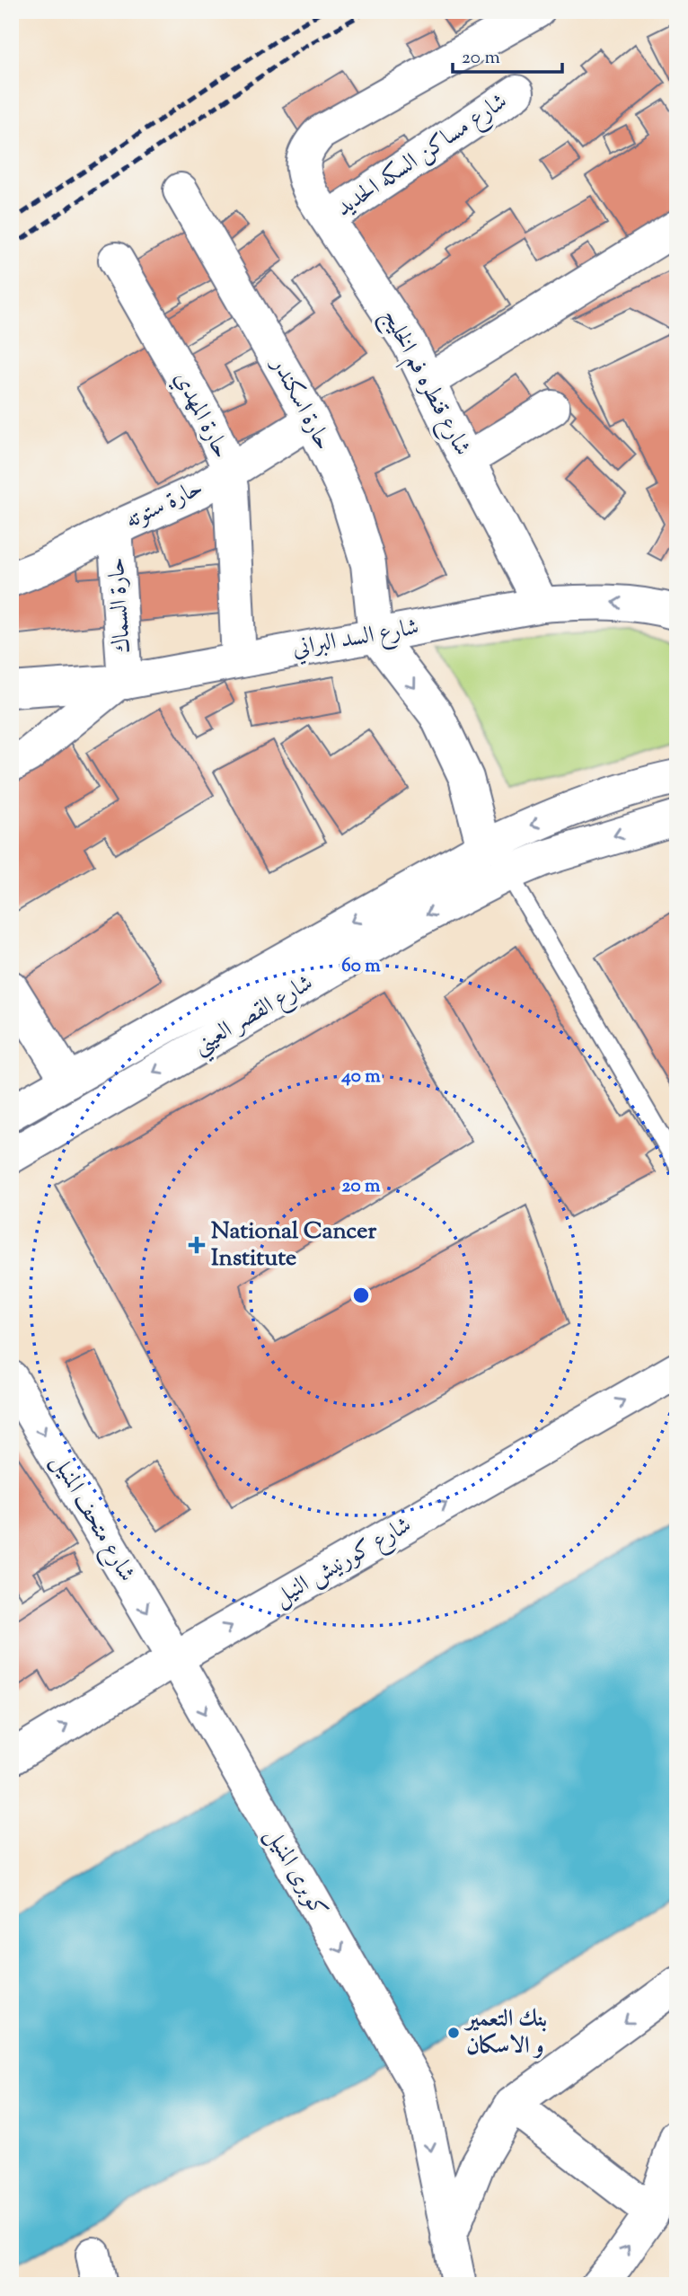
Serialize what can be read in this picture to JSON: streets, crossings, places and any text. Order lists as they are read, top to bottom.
{
  "streets": {
    "main road": [
      "شارع مساكن السكه الحديد",
      "شارع قنطره فم الخليج",
      "حارة اسكندر",
      "حارة المهدي",
      "حارة ستوته",
      "حارة السماك",
      "شارع السد البراني",
      "شارع القصر العيني",
      "شارع متحف المنيل",
      "شارع كورنيش النيل",
      "كوبرى المنيل"
    ]
  },
  "crossings": [
    ["شارع مساكن السكه الحديد", "شارع قنطره فم الخليج"],
    ["شارع قنطره فم الخليج", "شارع السد البراني"],
    ["حارة اسكندر", "حارة ستوته"],
    ["حارة اسكندر", "شارع السد البراني"],
    ["حارة المهدي", "حارة ستوته"],
    ["حارة المهدي", "شارع السد البراني"],
    ["حارة ستوته", "حارة السماك"],
    ["حارة السماك", "شارع السد البراني"],
    ["شارع متحف المنيل", "شارع كورنيش النيل"],
    ["شارع متحف المنيل", "كوبرى المنيل"],
    ["شارع كورنيش النيل", "كوبرى المنيل"]
  ],
  "one_way": [
    "شارع القصر العيني",
    "شارع متحف المنيل",
    "شارع كورنيش النيل",
    "كوبرى المنيل"
  ],
  "places": {
    "health": ["National Cancer Institute"],
    "other": ["بنك التعمير و الاسكان"]
  },
  "scale_bar": "20 m",
  "rings": ["60 m", "40 m", "20 m"]
}
